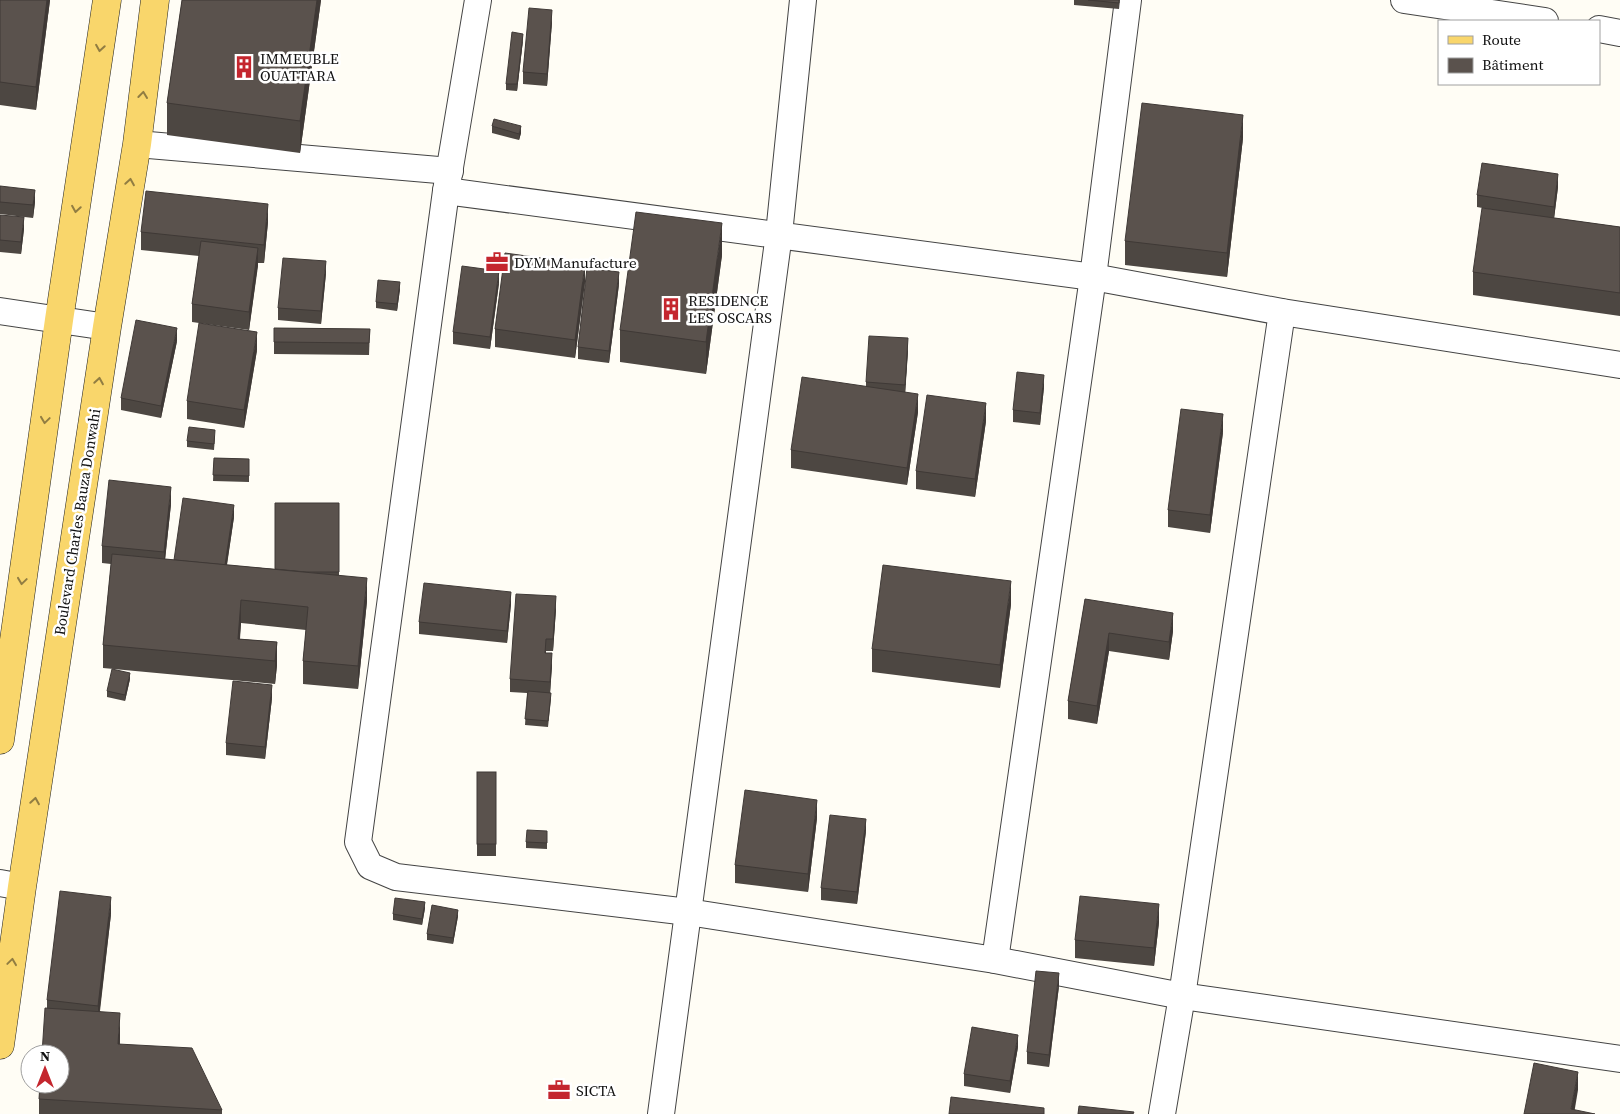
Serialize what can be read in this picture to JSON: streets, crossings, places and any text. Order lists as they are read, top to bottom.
{
  "streets": {
    "main road": ["Boulevard Charles Bauza Donwahi"]
  },
  "places": {
    "building": ["IMMEUBLE OUATTARA", "RESIDENCE LES OSCARS"],
    "office": ["DYM Manufacture", "SICTA"]
  },
  "legend": ["Route", "Bâtiment"],
  "north": "top"
}
